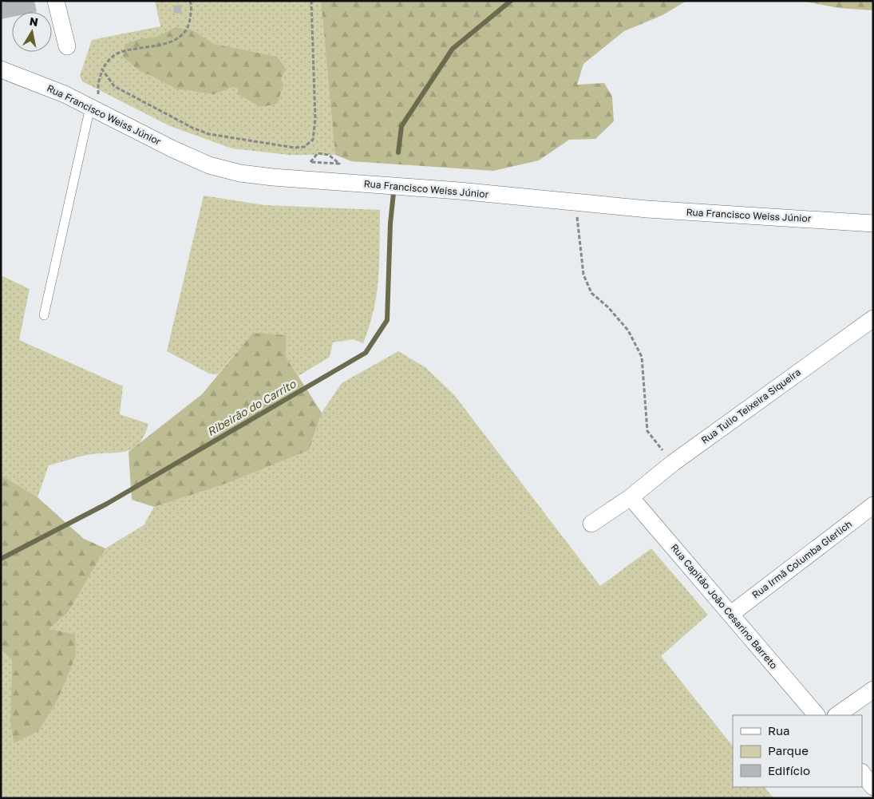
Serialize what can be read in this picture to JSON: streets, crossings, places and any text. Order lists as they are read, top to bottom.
{
  "streets": {
    "street": [
      "Rua Francisco Weiss Júnior",
      "Rua Tulio Teixeira Siqueira",
      "Rua Irmã Columba Glerlich",
      "Rua Capitão João Cesarino Barreto"
    ]
  },
  "crossings": [
    ["Rua Tulio Teixeira Siqueira", "Rua Capitão João Cesarino Barreto"],
    ["Rua Irmã Columba Glerlich", "Rua Capitão João Cesarino Barreto"]
  ],
  "water": ["Ribeirão do Carrito"],
  "legend": ["Rua", "Parque", "Edifício"],
  "north": "top"
}
